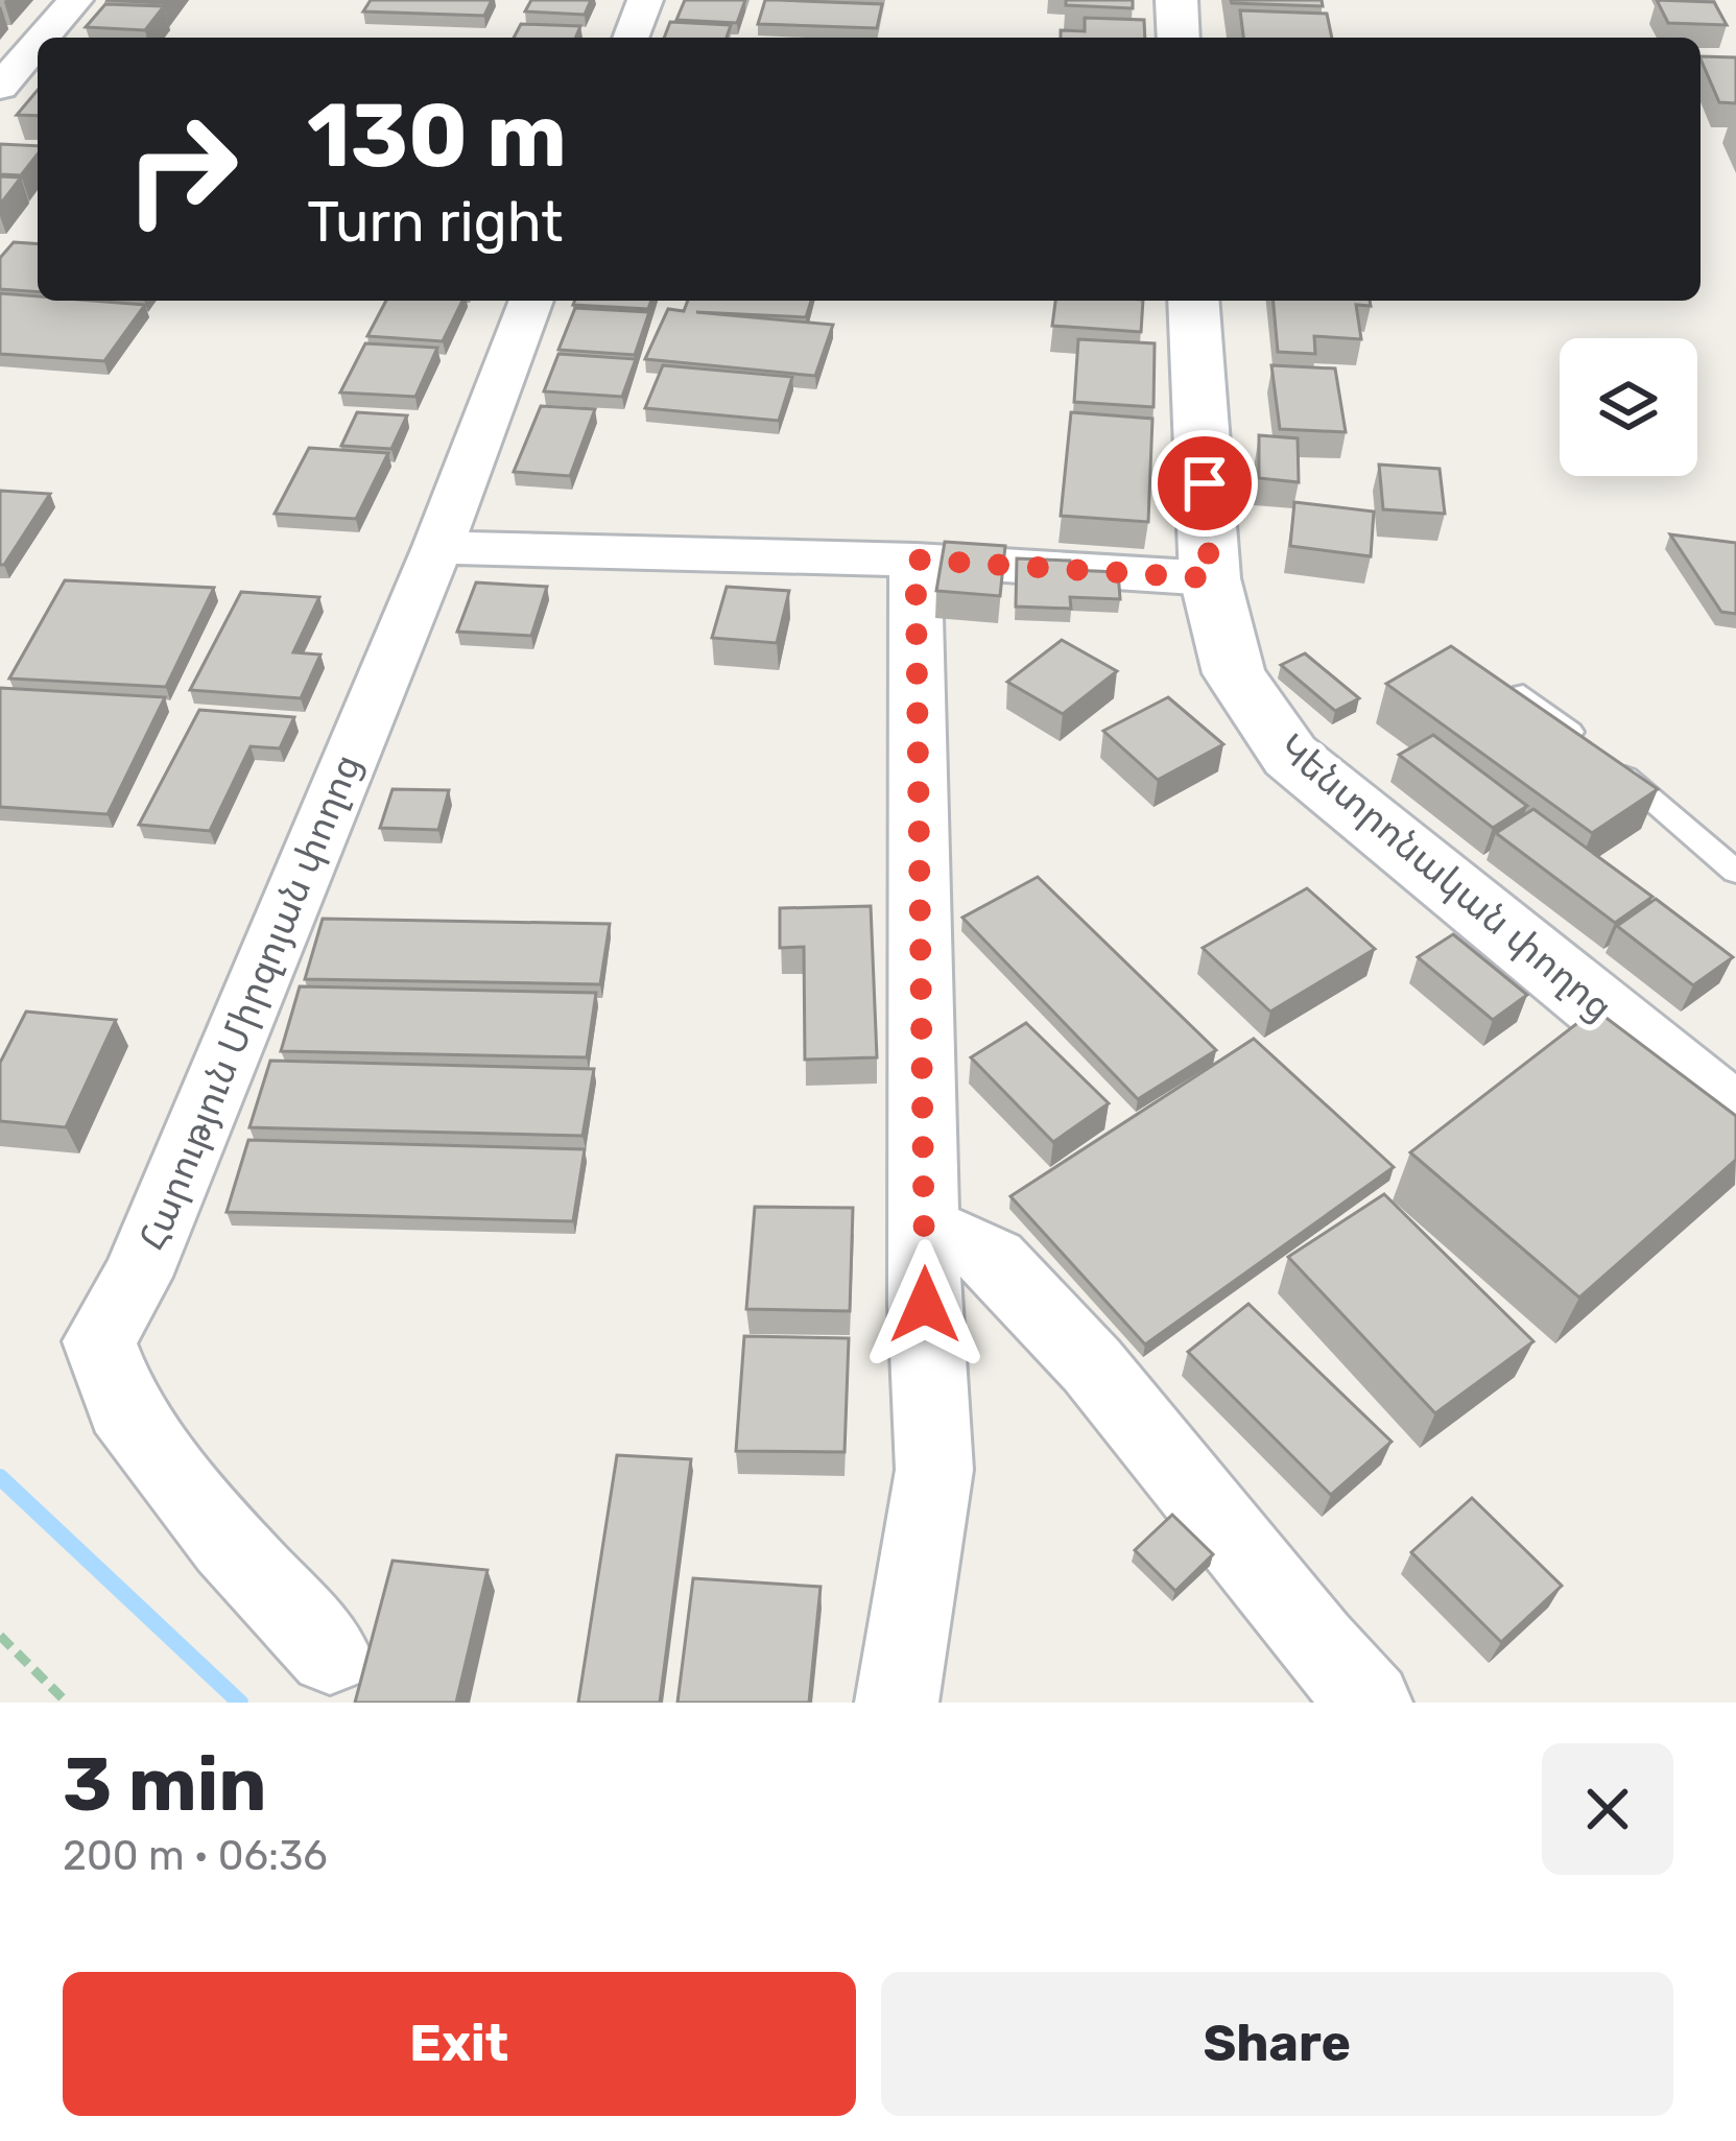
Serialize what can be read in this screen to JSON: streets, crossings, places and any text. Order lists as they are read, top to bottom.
{
  "streets": {
    "main road": ["Կենտրոնական փողոց"],
    "street": ["Հարություն Միրզոյան փողոց"]
  },
  "page": {
    "turn": ["130 m", "Turn right"],
    "heading": ["3 min", "200 m · 06:36"],
    "buttons": ["Exit", "Share"]
  }
}
